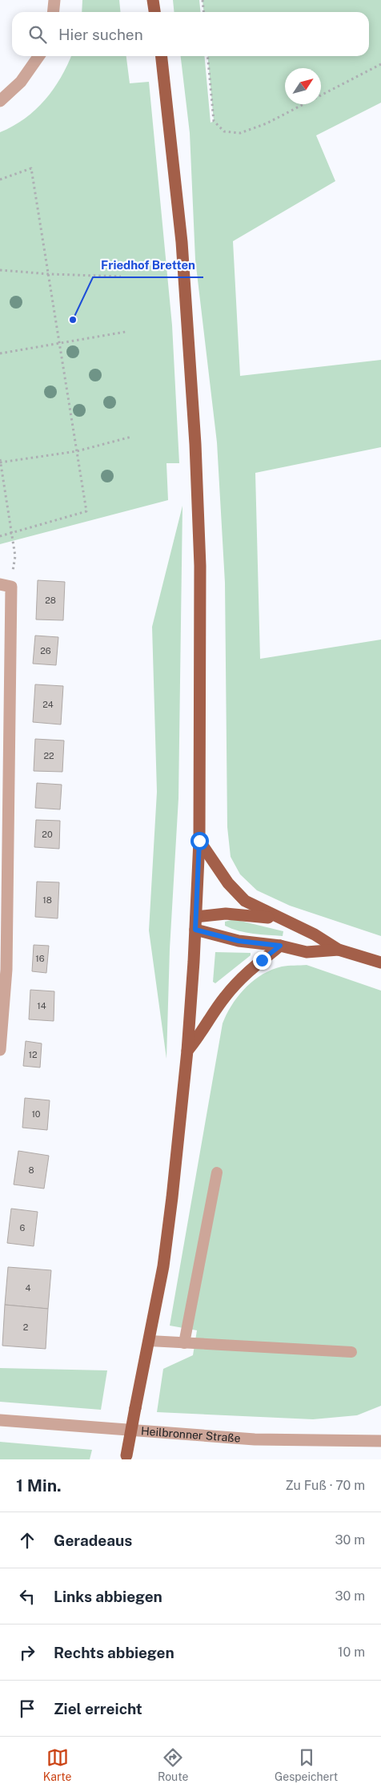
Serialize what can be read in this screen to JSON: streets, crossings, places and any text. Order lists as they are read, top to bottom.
{
  "streets": {
    "street": ["Heilbronner Straße"]
  },
  "places": ["Friedhof Bretten"],
  "house_numbers": [
    "28",
    "26",
    "24",
    "22",
    "20",
    "18",
    "16",
    "14",
    "12",
    "10",
    "8",
    "6",
    "4",
    "2"
  ],
  "north": "top right",
  "page": {
    "search": "Hier suchen",
    "heading": ["1 Min.", "Zu Fuß · 70 m"],
    "list": [
      ["Geradeaus", "30 m"],
      ["Links abbiegen", "30 m"],
      ["Rechts abbiegen", "10 m"],
      "Ziel erreicht"
    ],
    "nav": ["Karte", "Route", "Gespeichert"]
  }
}
